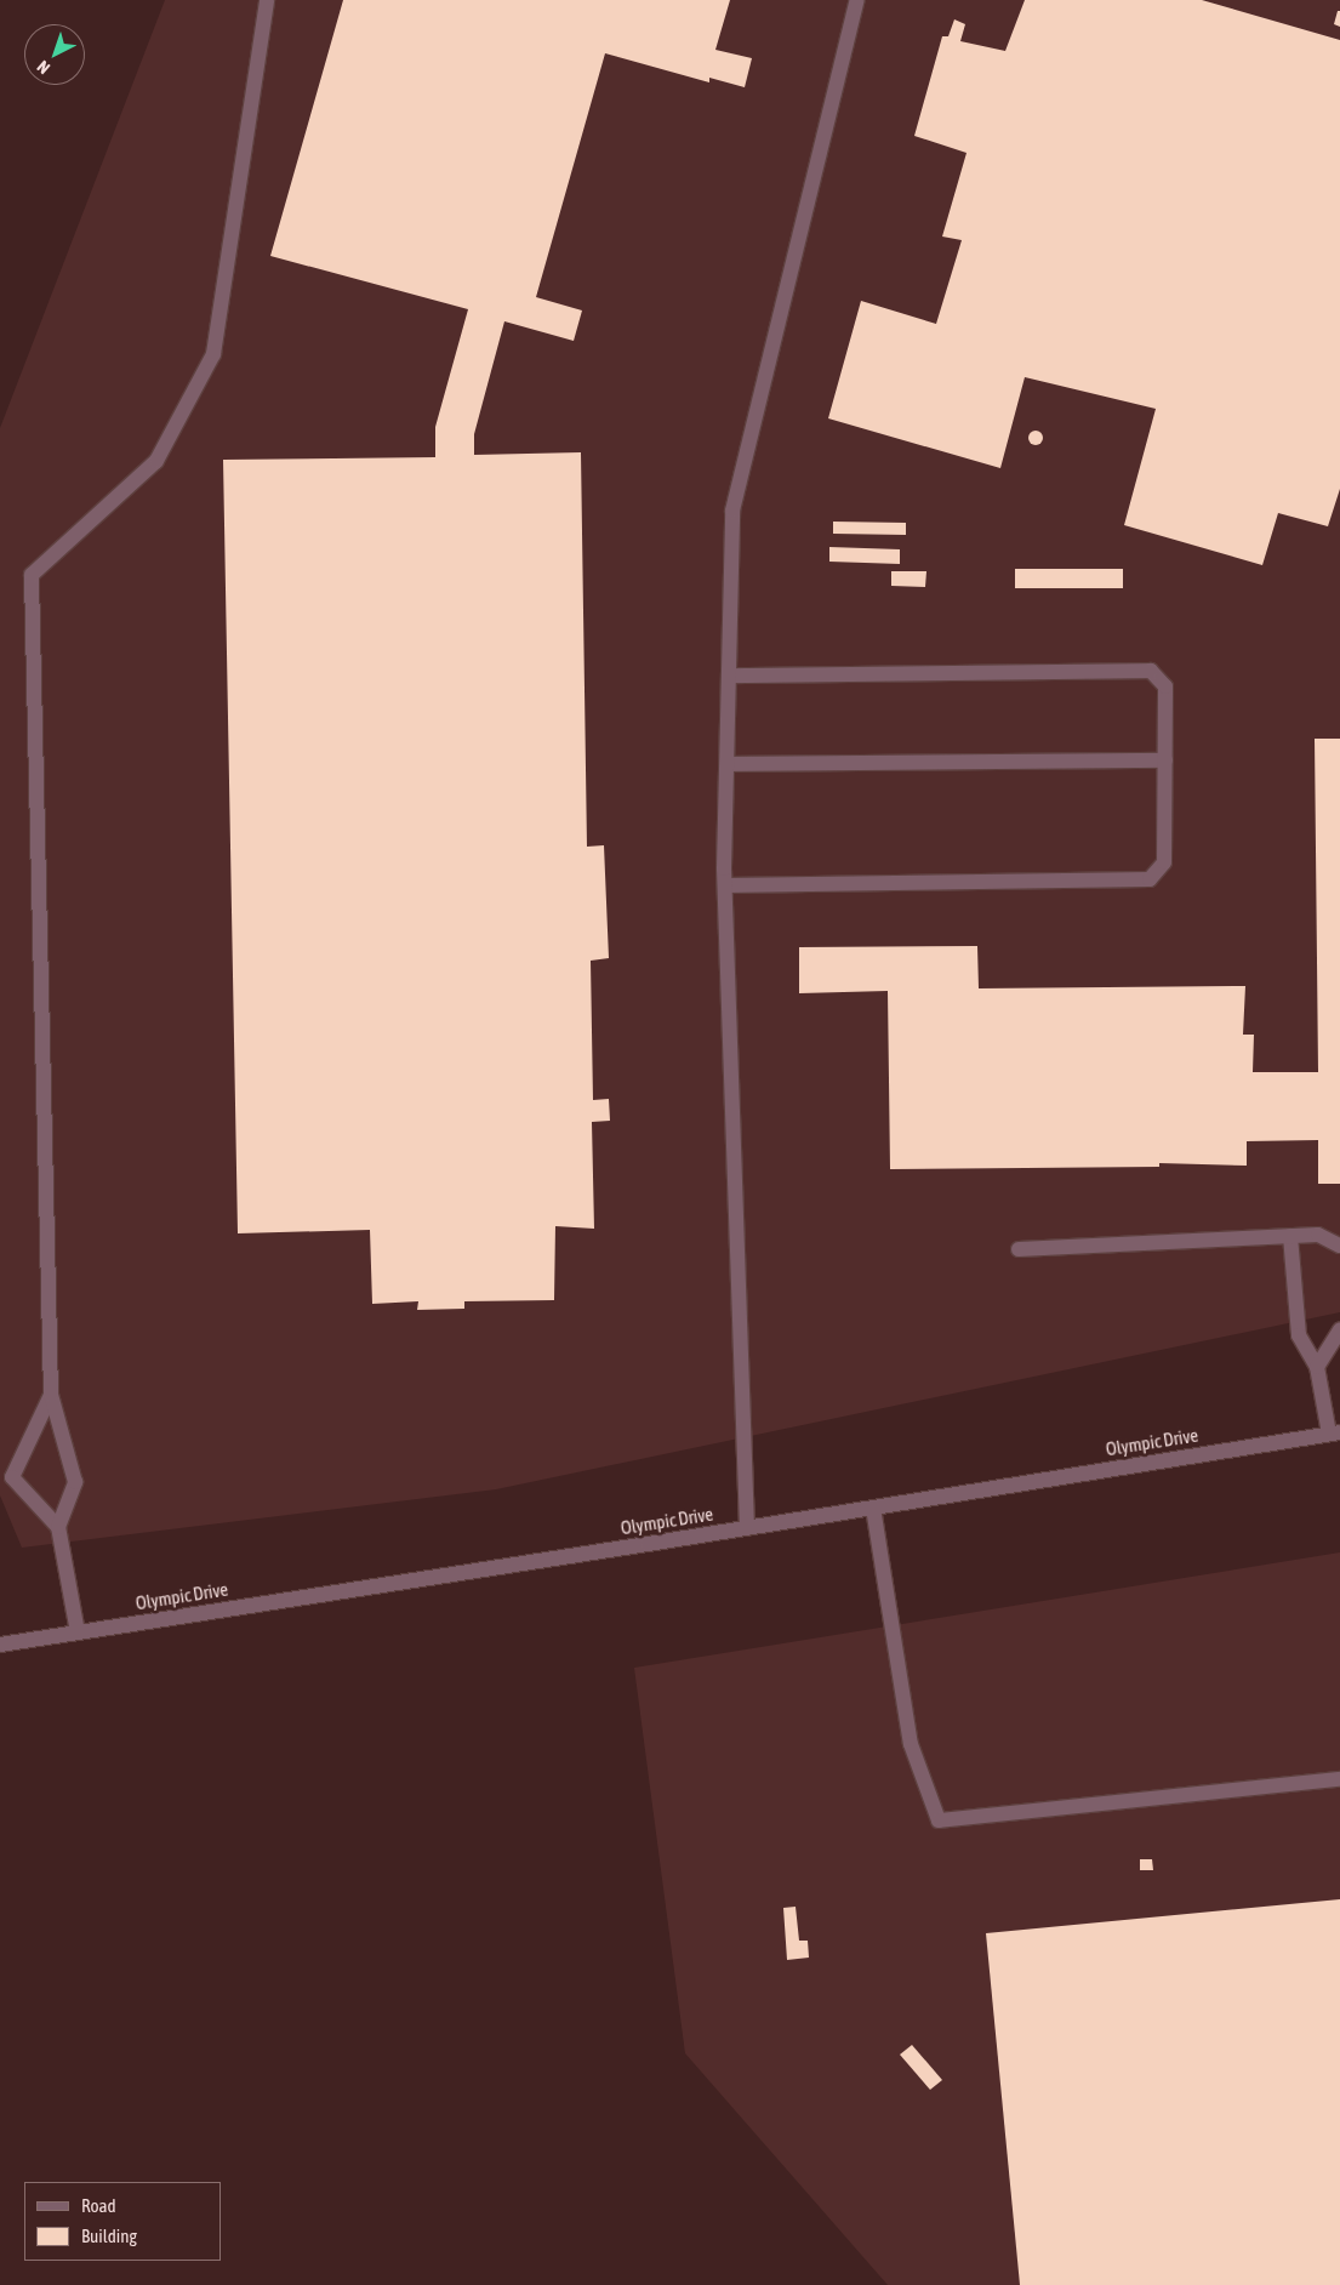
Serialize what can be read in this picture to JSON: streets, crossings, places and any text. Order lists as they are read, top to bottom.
{
  "streets": {
    "street": ["Olympic Drive"]
  },
  "legend": ["Road", "Building"],
  "north": "bottom left"
}
